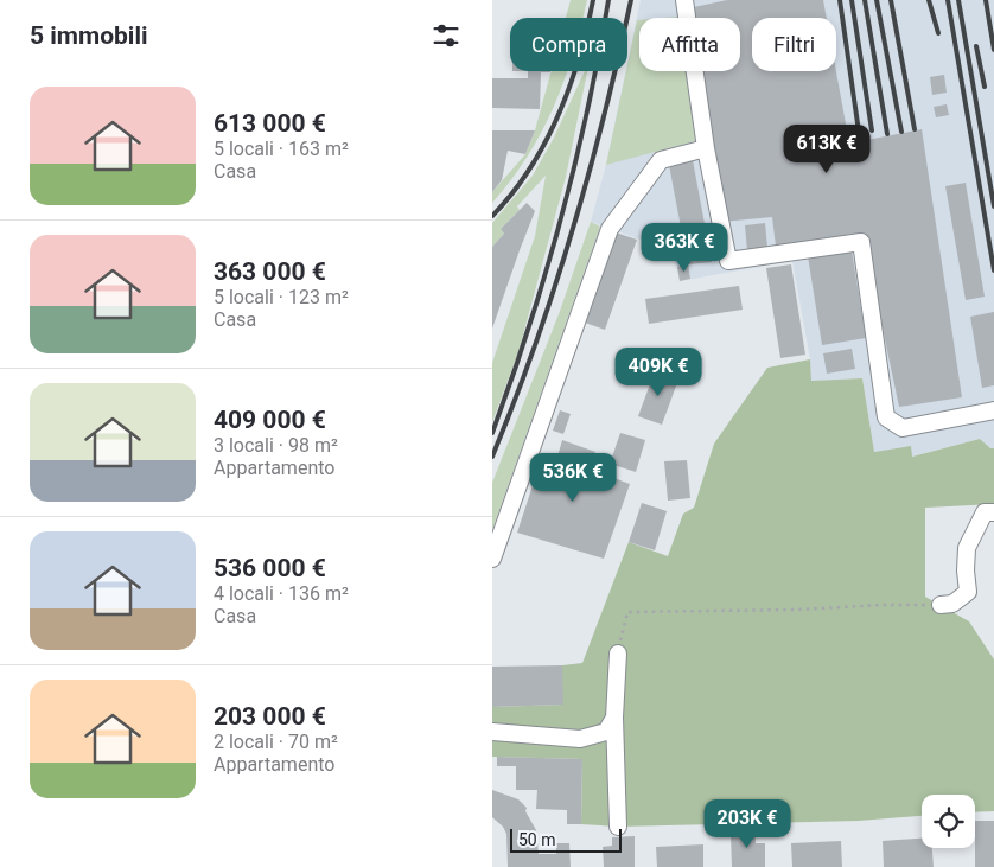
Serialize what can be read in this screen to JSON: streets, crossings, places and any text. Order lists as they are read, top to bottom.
{
  "scale_bar": "50 m",
  "page": {
    "heading": "5 immobili",
    "chip": ["Compra", "Affitta", "Filtri"],
    "list": [
      {
        "name": "613 000 €",
        "note": "5 locali · 163 m² · Casa"
      },
      {
        "name": "363 000 €",
        "note": "5 locali · 123 m² · Casa"
      },
      {
        "name": "409 000 €",
        "note": "3 locali · 98 m² · Appartamento"
      },
      {
        "name": "536 000 €",
        "note": "4 locali · 136 m² · Casa"
      },
      {
        "name": "203 000 €",
        "note": "2 locali · 70 m² · Appartamento"
      }
    ],
    "price": [
      "613K €",
      "363K €",
      "409K €",
      "536K €",
      "203K €"
    ],
    "scale": "50 m"
  }
}
